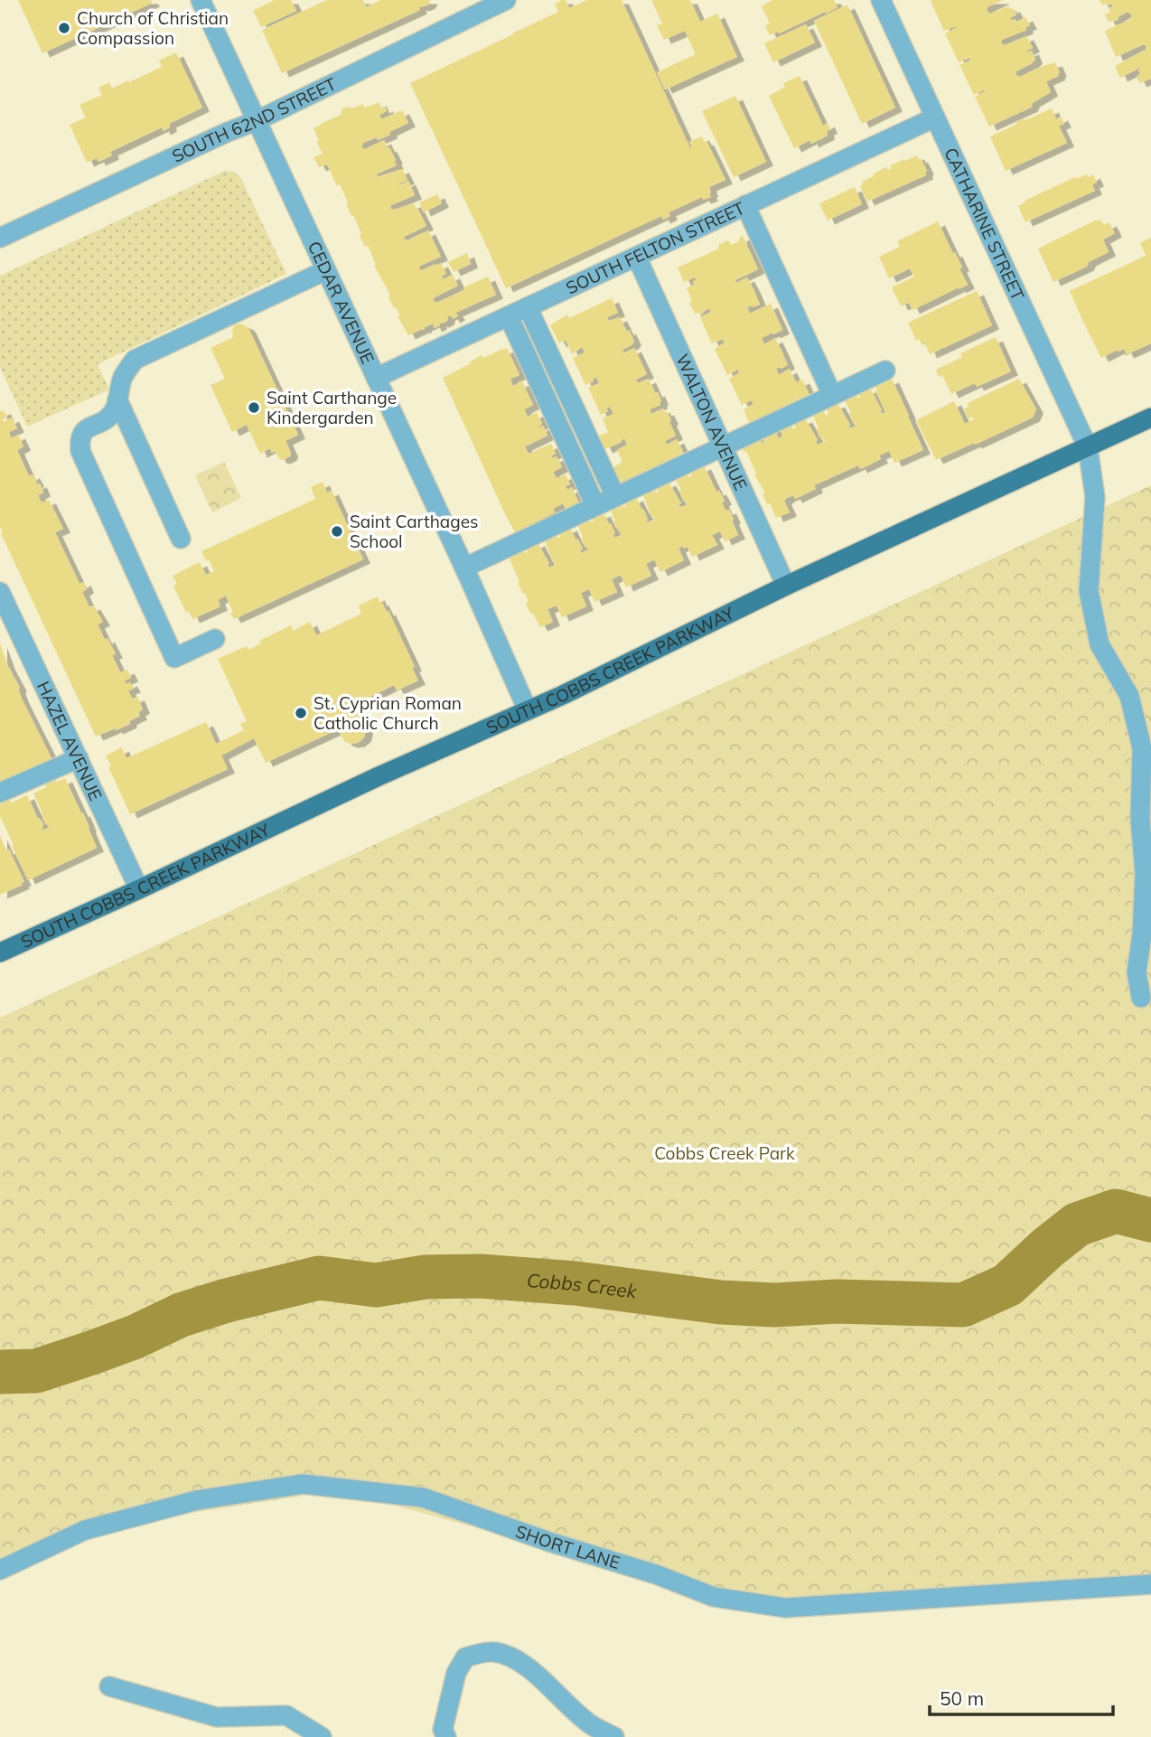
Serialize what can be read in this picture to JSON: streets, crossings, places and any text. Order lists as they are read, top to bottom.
{
  "streets": {
    "main road": ["SOUTH COBBS CREEK PARKWAY"],
    "street": [
      "SOUTH 62ND STREET",
      "CATHARINE STREET",
      "SOUTH FELTON STREET",
      "CEDAR AVENUE",
      "WALTON AVENUE",
      "HAZEL AVENUE",
      "SHORT LANE"
    ]
  },
  "crossings": [
    ["SOUTH 62ND STREET", "CEDAR AVENUE"],
    ["CATHARINE STREET", "SOUTH FELTON STREET"],
    ["CATHARINE STREET", "SOUTH COBBS CREEK PARKWAY"],
    ["SOUTH FELTON STREET", "CEDAR AVENUE"],
    ["SOUTH FELTON STREET", "WALTON AVENUE"],
    ["CEDAR AVENUE", "SOUTH COBBS CREEK PARKWAY"],
    ["WALTON AVENUE", "SOUTH COBBS CREEK PARKWAY"],
    ["SOUTH COBBS CREEK PARKWAY", "HAZEL AVENUE"]
  ],
  "water": ["Cobbs Creek"],
  "parks": ["Cobbs Creek Park"],
  "places": [
    "Church of Christian Compassion",
    "Saint Carthange Kindergarden",
    "Saint Carthages School",
    "St. Cyprian Roman Catholic Church"
  ],
  "scale_bar": "50 m"
}
